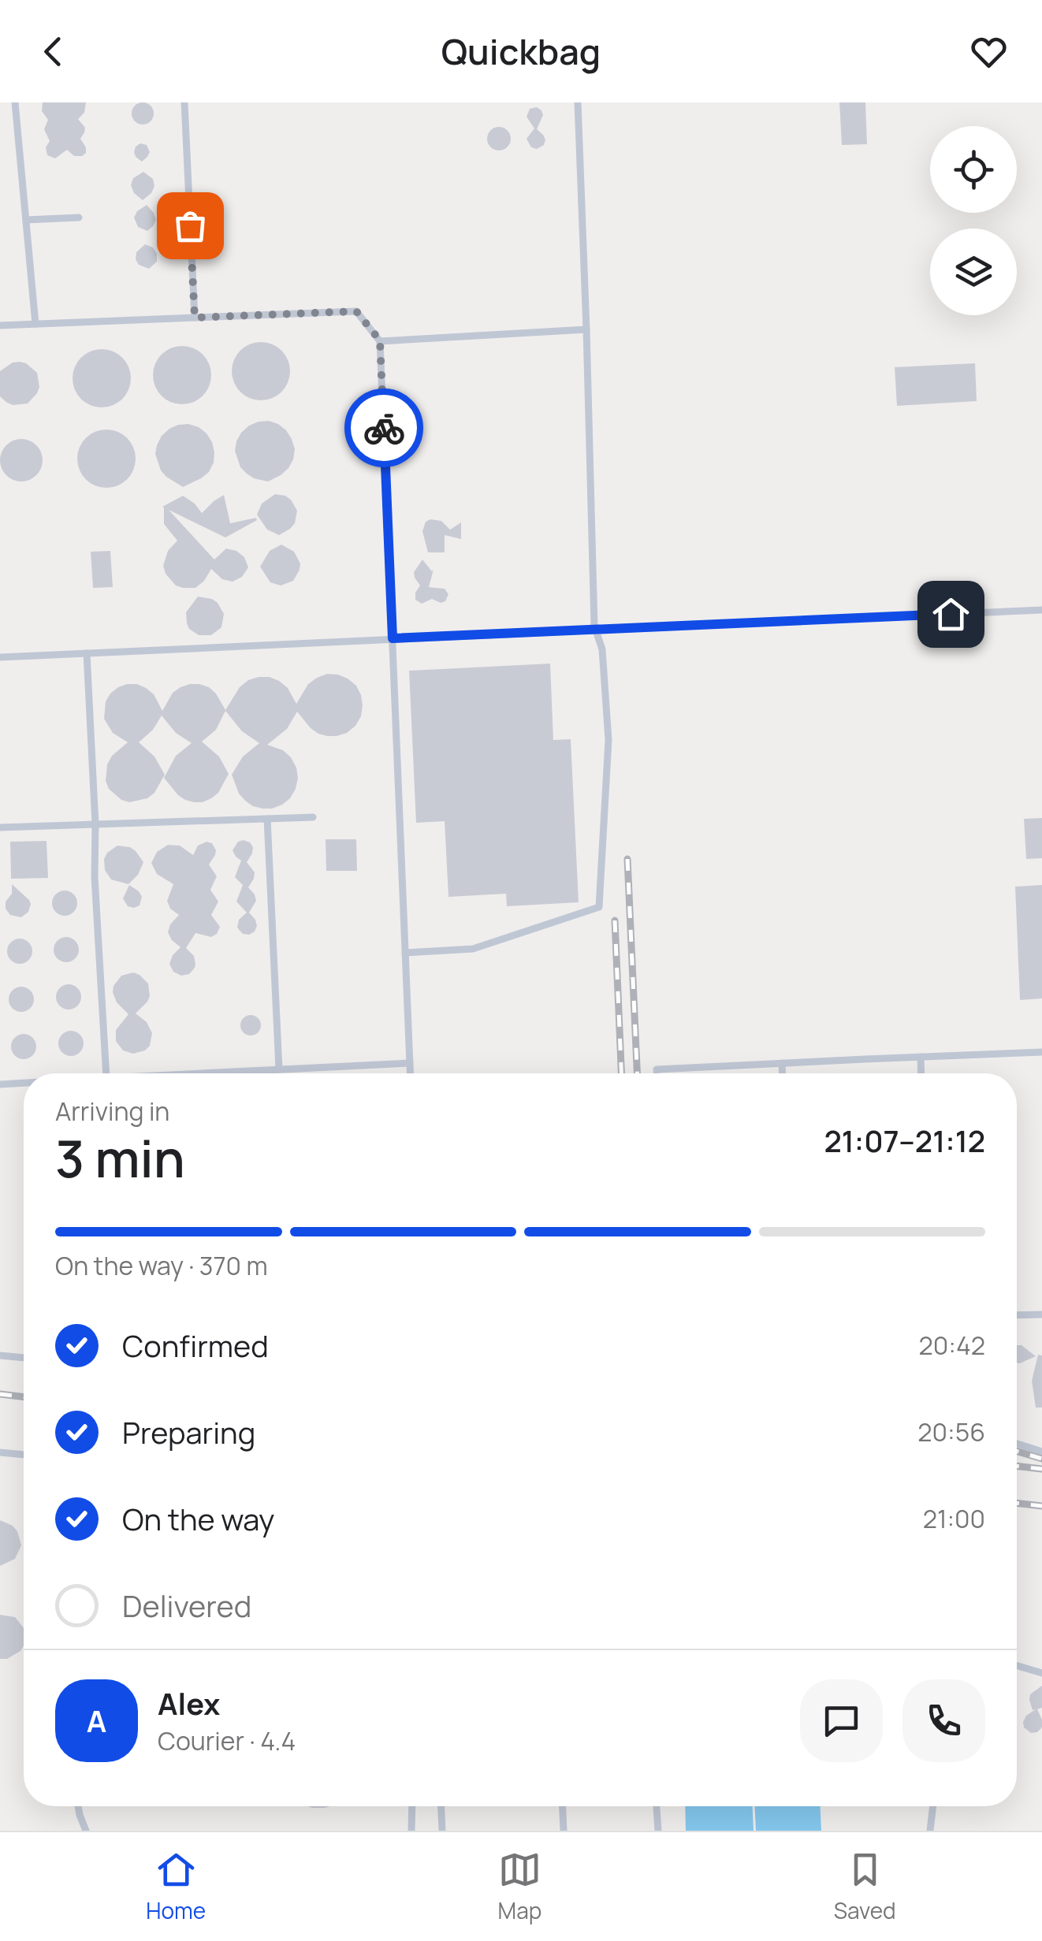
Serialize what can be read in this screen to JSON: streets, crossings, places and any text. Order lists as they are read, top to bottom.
{
  "page": {
    "header": "Quickbag",
    "heading": ["3 min", "Arriving in", "21:07–21:12"],
    "panel": ["Alex", "Courier · 4.4"],
    "bar": "On the way · 370 m",
    "list": [
      ["Confirmed", "20:42"],
      ["Preparing", "20:56"],
      ["On the way", "21:00"],
      "Delivered"
    ],
    "round": "A",
    "tabs": ["Home", "Map", "Saved"]
  }
}
